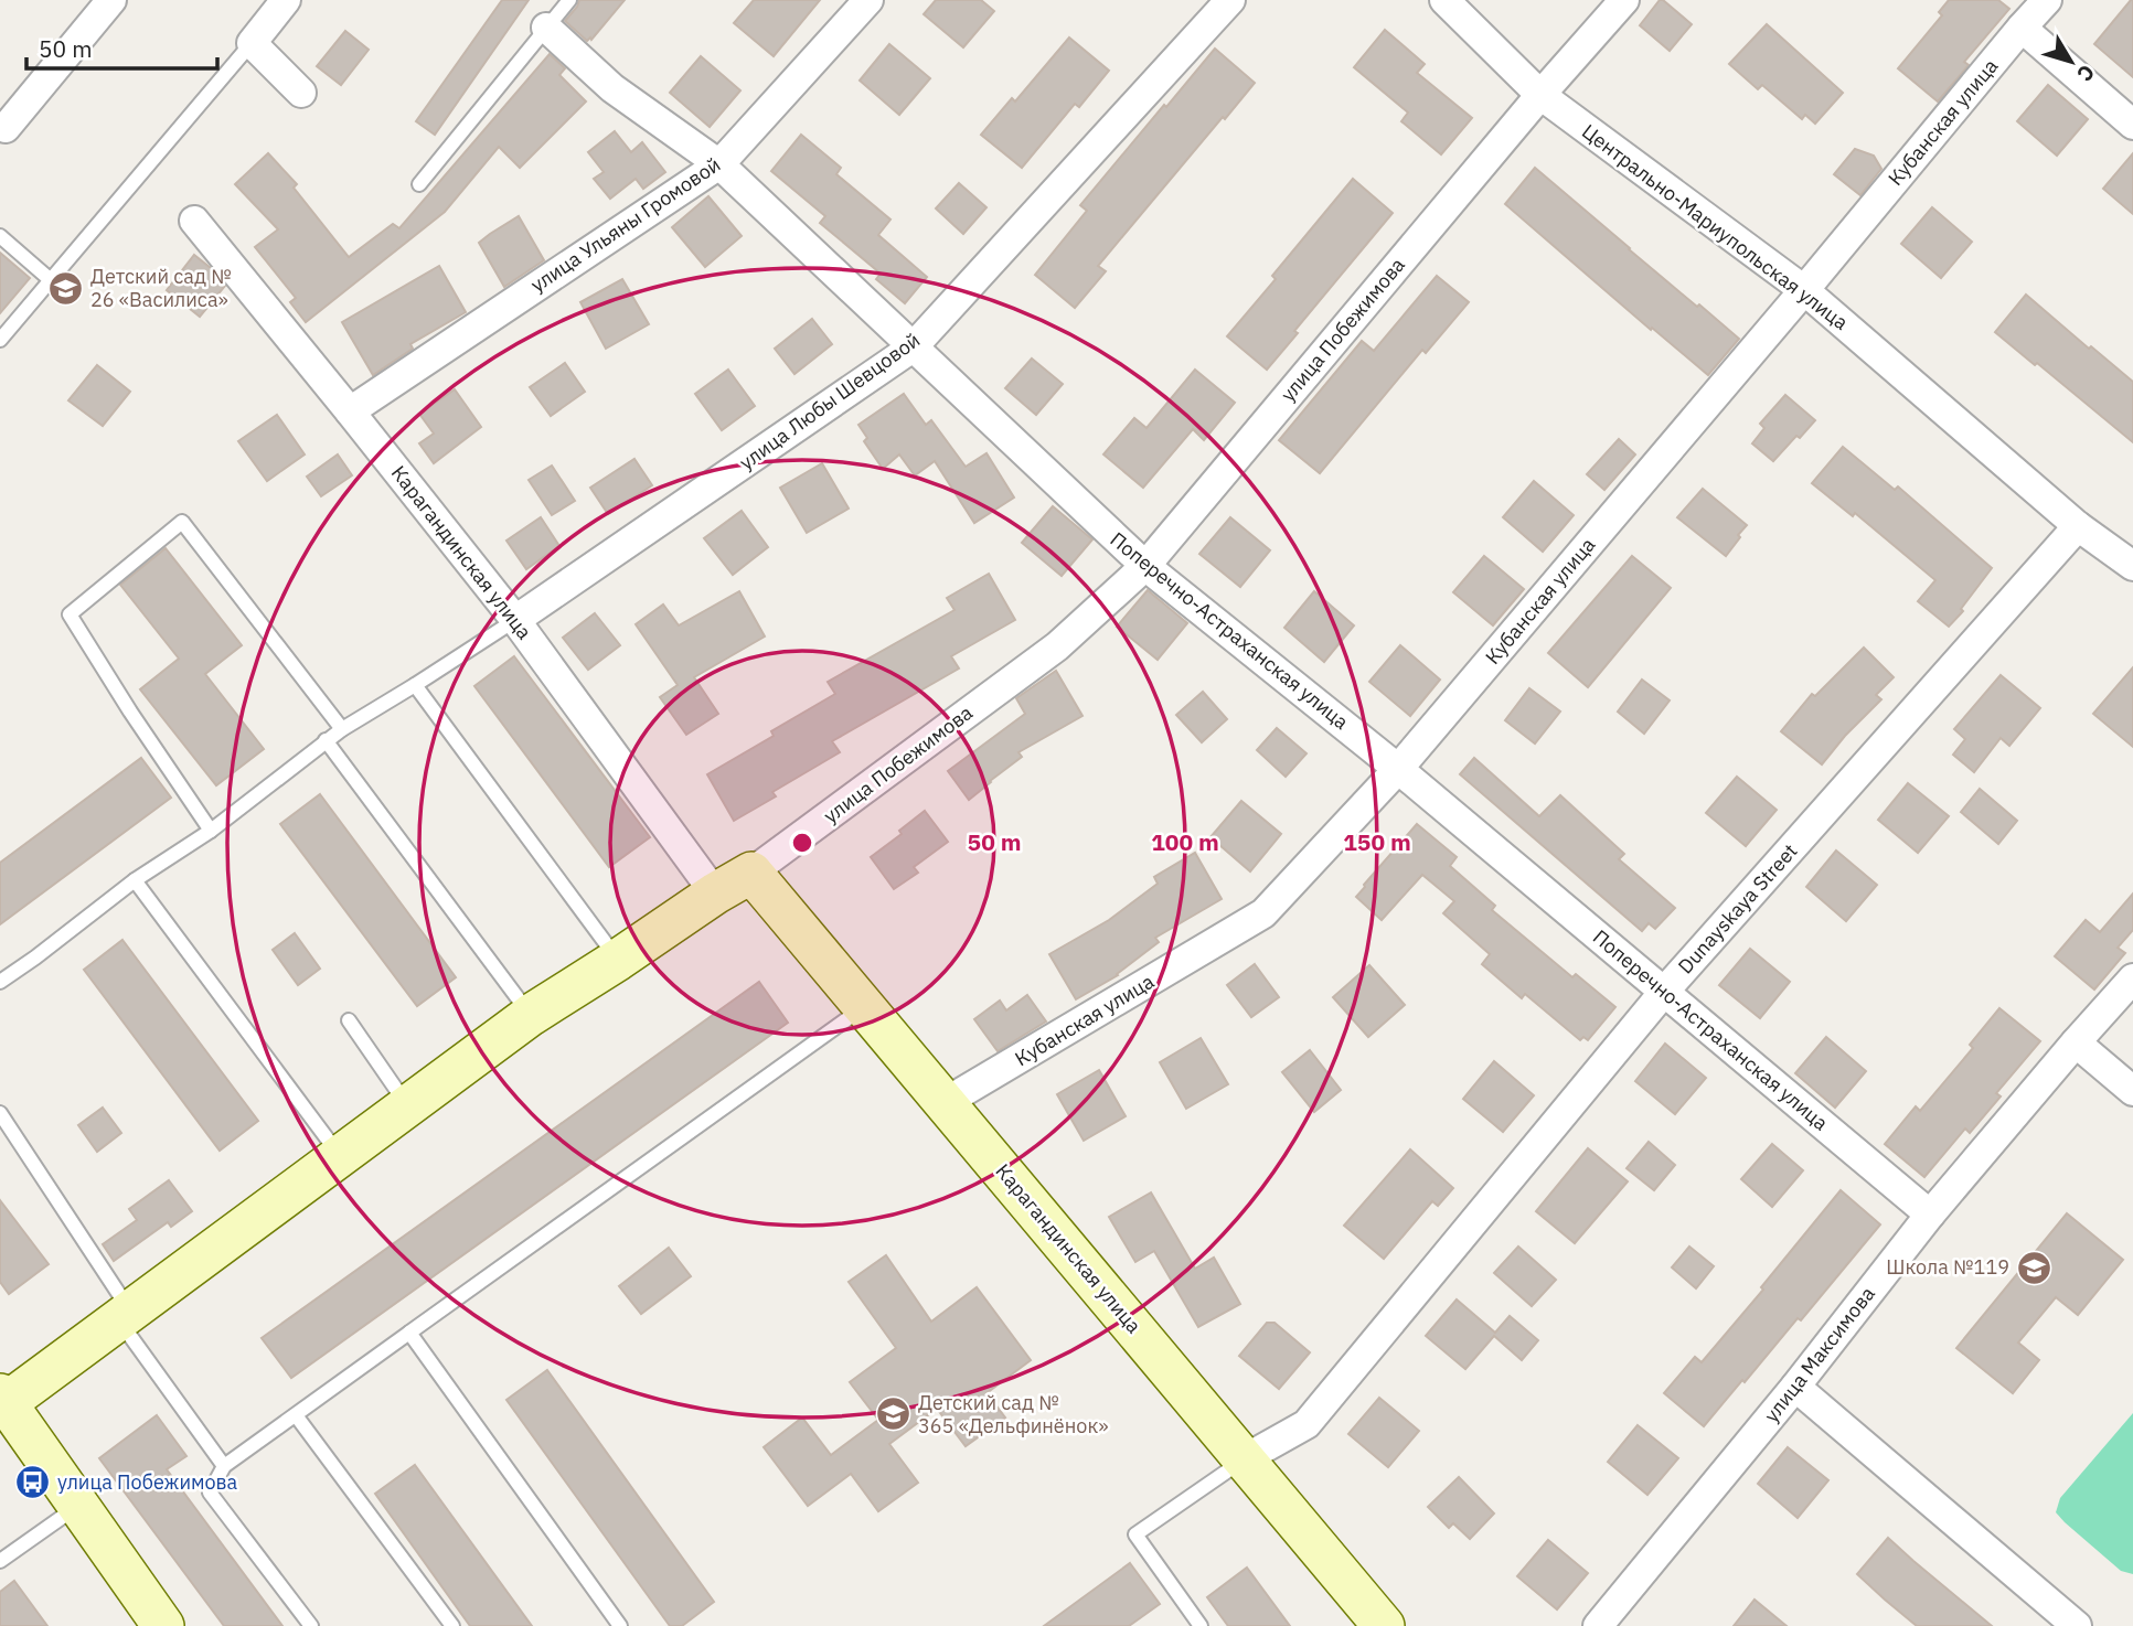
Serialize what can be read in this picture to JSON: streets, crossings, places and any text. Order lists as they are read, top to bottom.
{
  "streets": {
    "street": [
      "Кубанская улица",
      "улица Ульяны Громовой",
      "Центрально-Мариупольская улица",
      "улица Побежимова",
      "улица Любы Шевцовой",
      "Карагандинская улица",
      "Поперечно-Астраханская улица",
      "Dunayskaya Street",
      "улица Максимова"
    ]
  },
  "crossings": [
    ["Кубанская улица", "Центрально-Мариупольская улица"],
    ["Кубанская улица", "Карагандинская улица"],
    ["Кубанская улица", "Поперечно-Астраханская улица"],
    ["улица Ульяны Громовой", "Карагандинская улица"],
    ["улица Ульяны Громовой", "Поперечно-Астраханская улица"],
    ["Центрально-Мариупольская улица", "улица Побежимова"],
    ["Центрально-Мариупольская улица", "Dunayskaya Street"],
    ["улица Побежимова", "Карагандинская улица"],
    ["улица Побежимова", "Поперечно-Астраханская улица"],
    ["улица Любы Шевцовой", "Карагандинская улица"],
    ["улица Любы Шевцовой", "Поперечно-Астраханская улица"],
    ["Карагандинская улица", "Dunayskaya Street"],
    ["Поперечно-Астраханская улица", "Dunayskaya Street"],
    ["Поперечно-Астраханская улица", "улица Максимова"]
  ],
  "places": {
    "school or university": ["Детский сад № 26 «Василиса»", "Школа №119", "Детский сад № 365 «Дельфинёнок»"],
    "bus stop": ["улица Побежимова"]
  },
  "scale_bar": "50 m",
  "north": "bottom right",
  "rings": ["50 m", "100 m", "150 m"]
}
